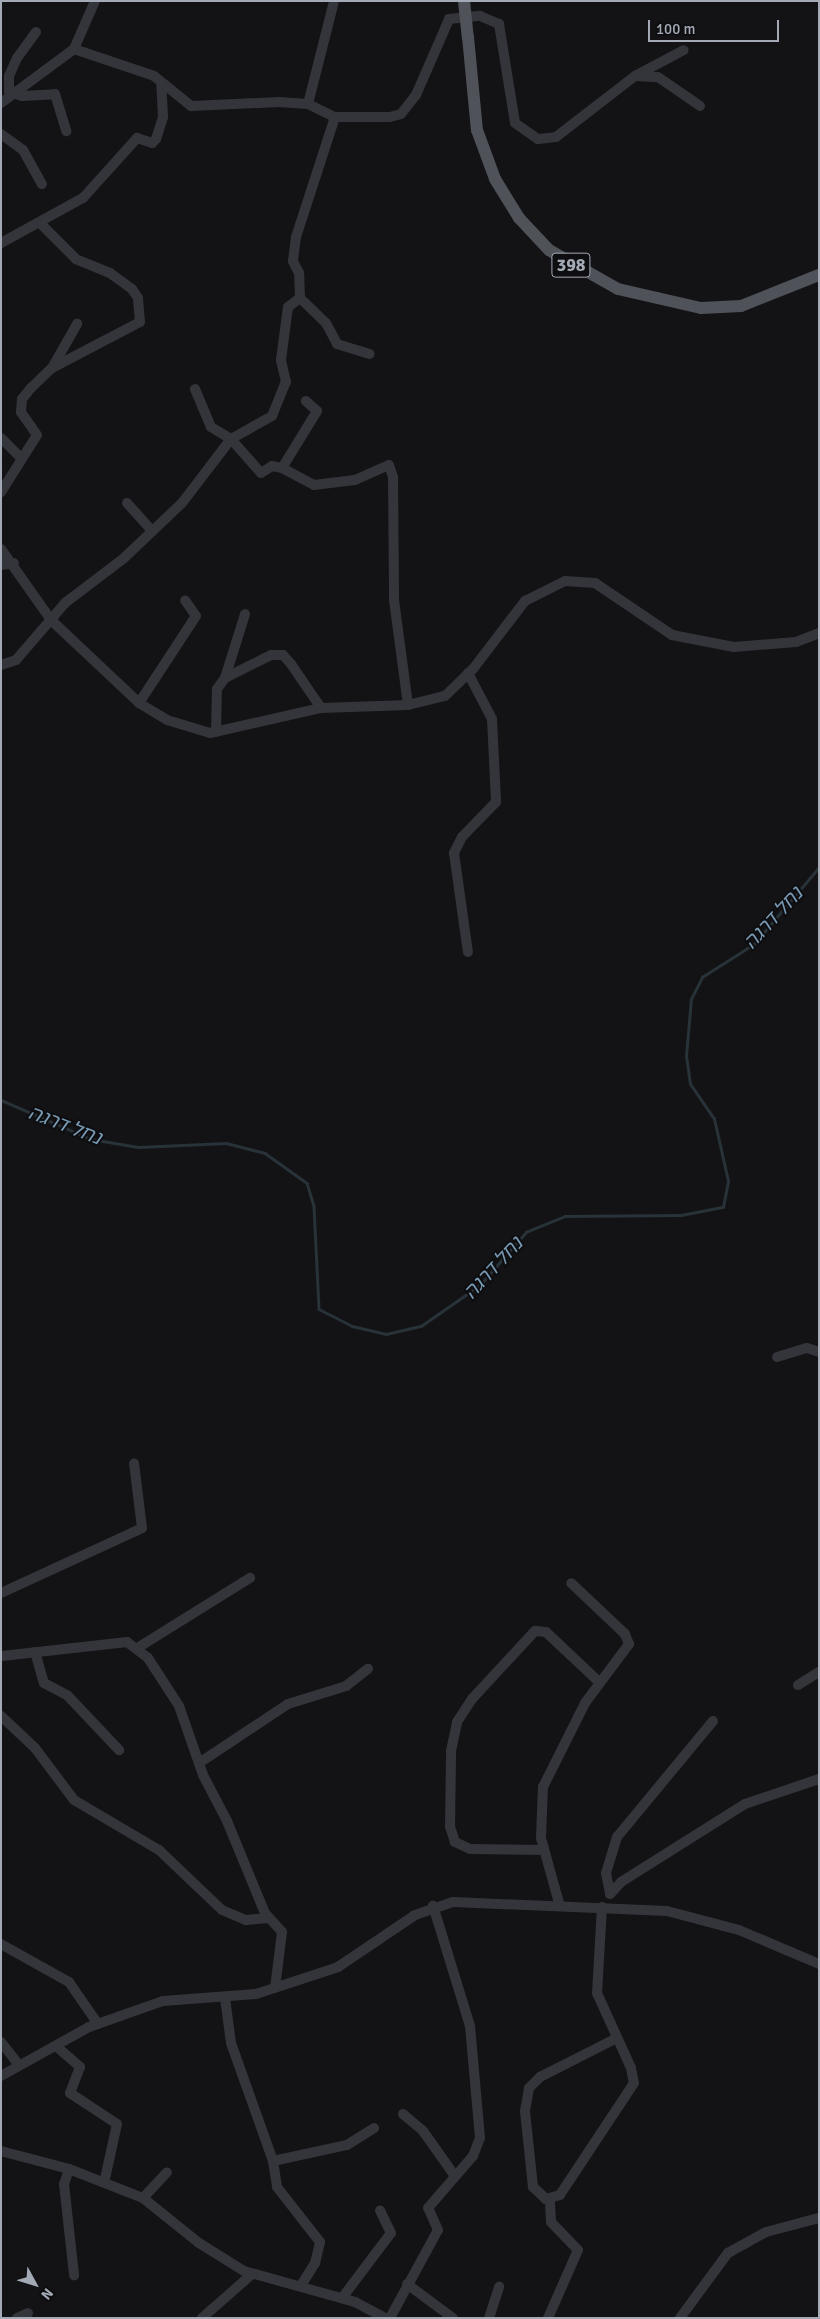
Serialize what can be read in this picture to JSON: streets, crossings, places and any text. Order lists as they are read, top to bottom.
{
  "streets": {
    "main road": ["398"]
  },
  "water": ["נחל דרגה"],
  "scale_bar": "100 m",
  "north": "bottom right"
}
